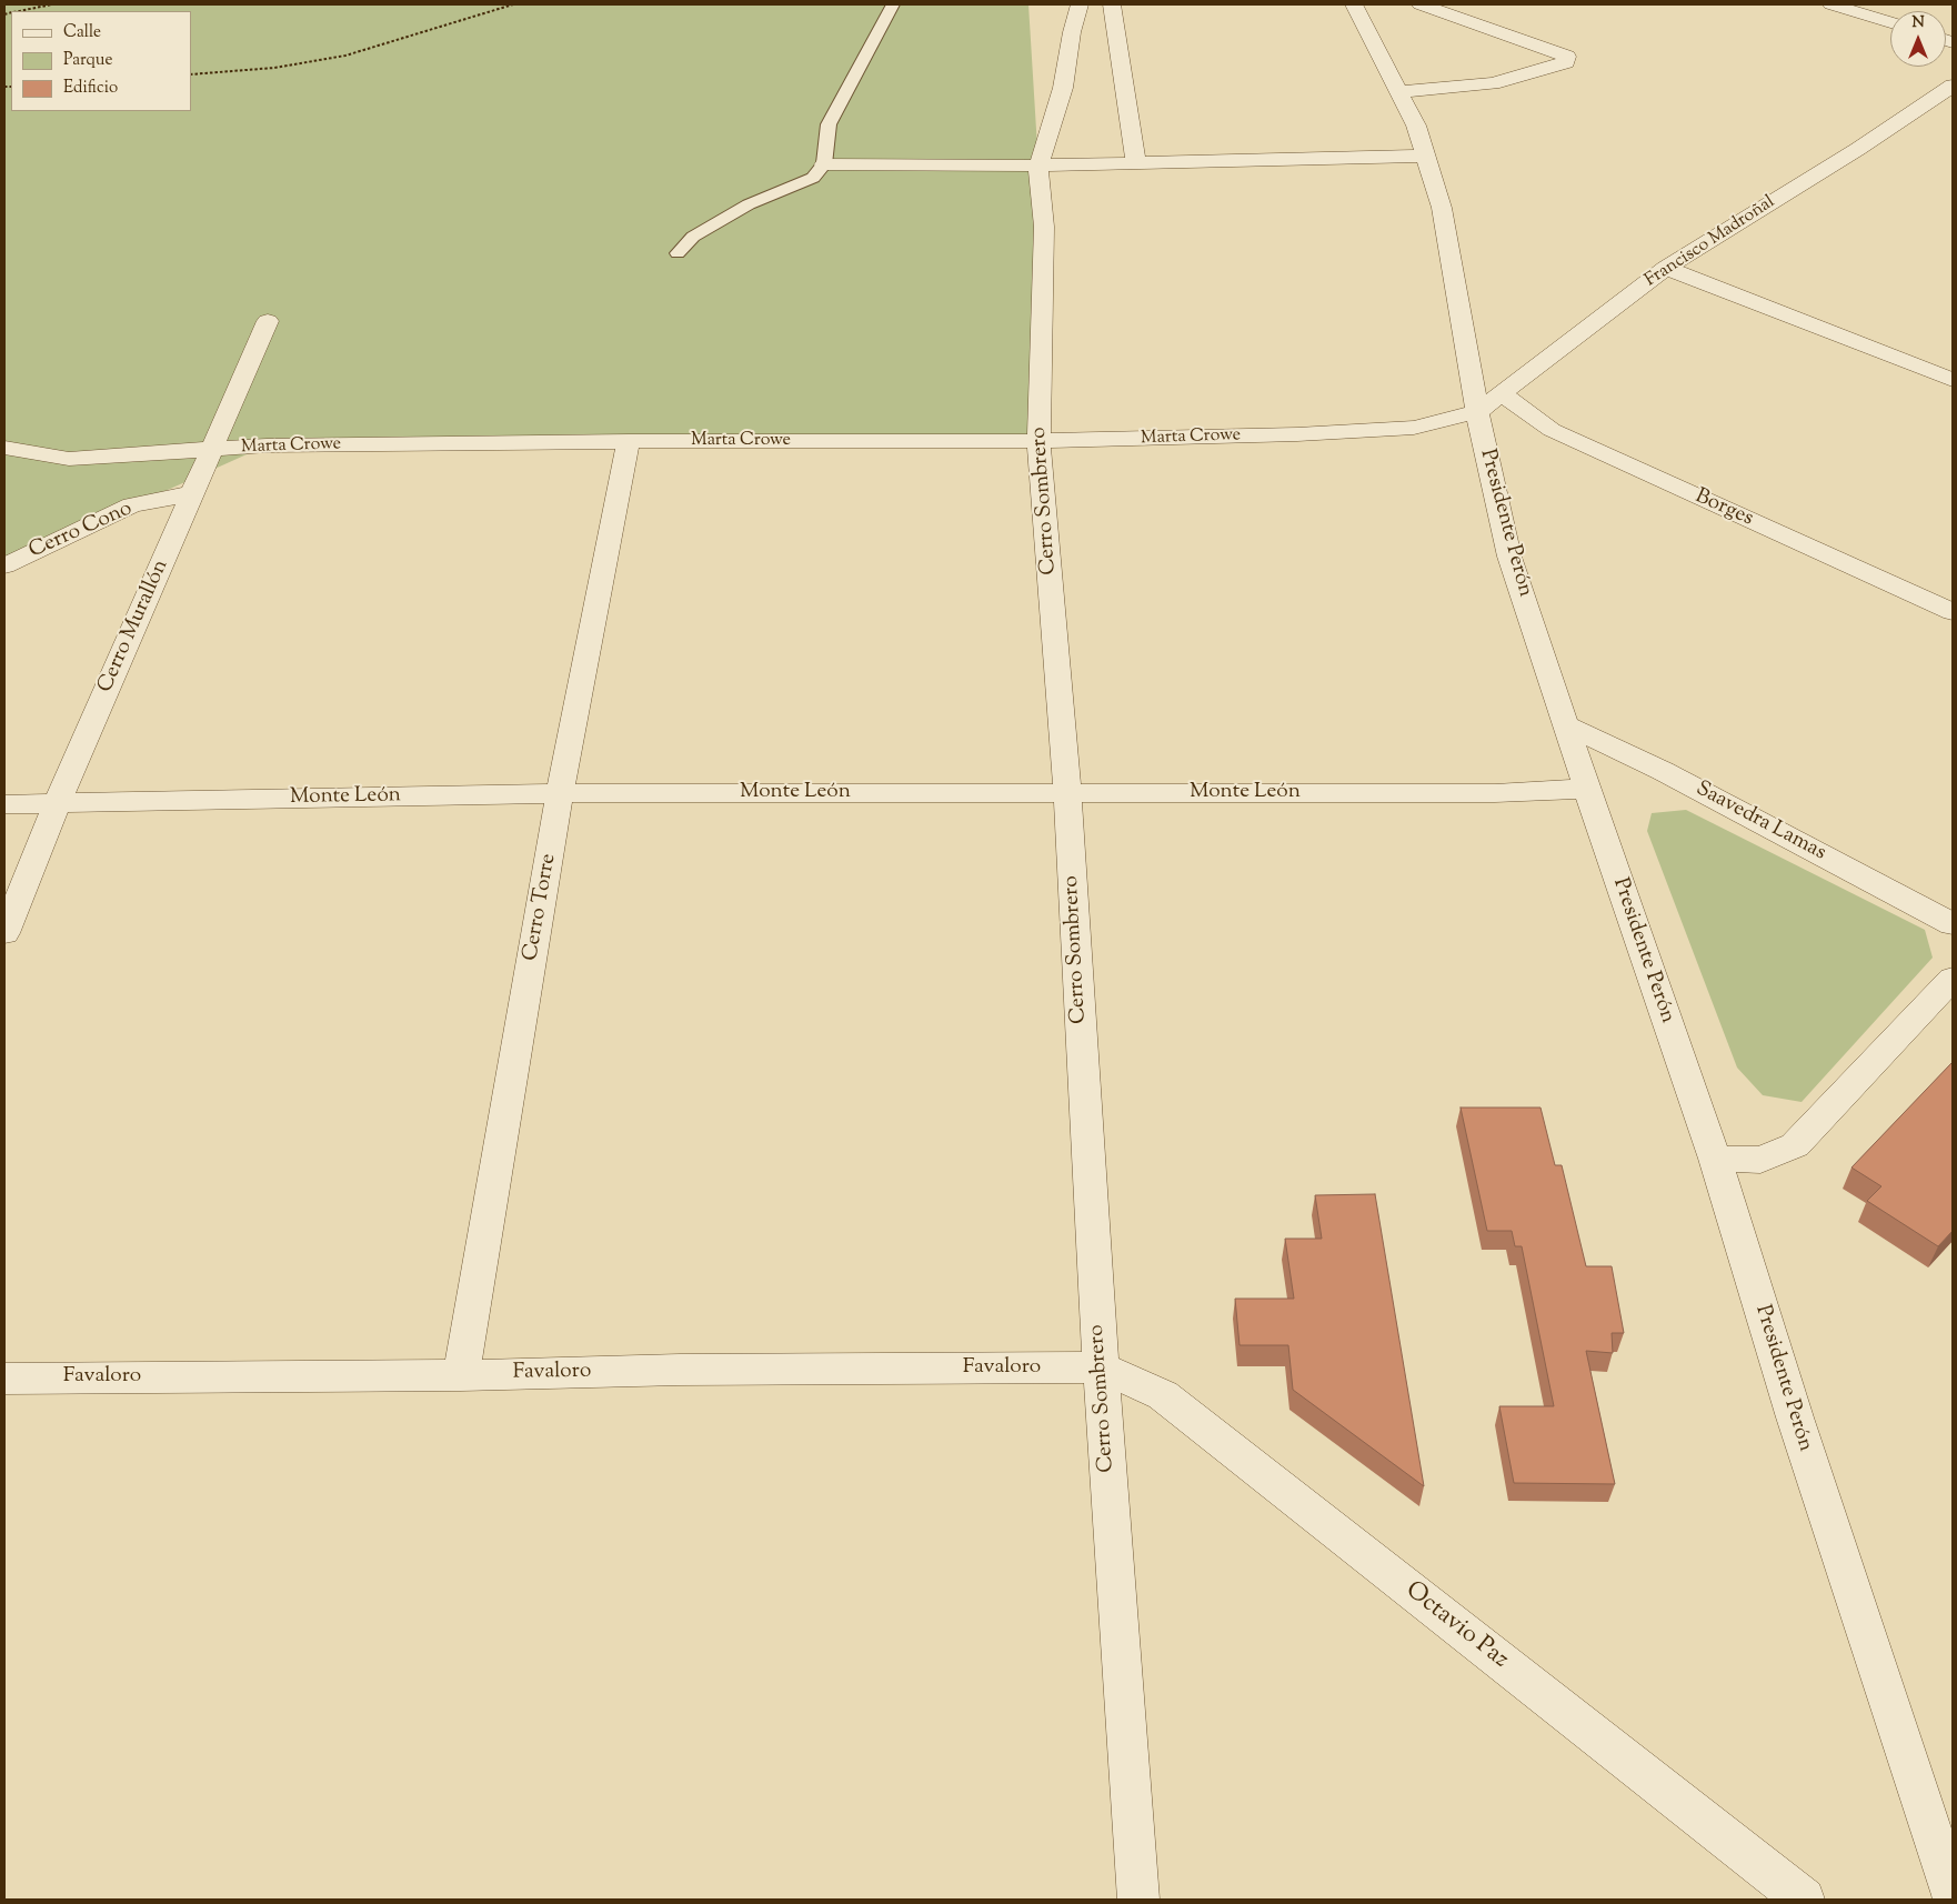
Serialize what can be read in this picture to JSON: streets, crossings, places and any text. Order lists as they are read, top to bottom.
{
  "streets": {
    "street": [
      "Francisco Madroñal",
      "Marta Crowe",
      "Cerro Sombrero",
      "Borges",
      "Presidente Perón",
      "Cerro Cono",
      "Cerro Murallón",
      "Monte León",
      "Saavedra Lamas",
      "Cerro Torre",
      "Favaloro",
      "Octavio Paz"
    ]
  },
  "crossings": [
    ["Francisco Madroñal", "Marta Crowe"],
    ["Francisco Madroñal", "Borges"],
    ["Francisco Madroñal", "Presidente Perón"],
    ["Marta Crowe", "Cerro Sombrero"],
    ["Marta Crowe", "Borges"],
    ["Marta Crowe", "Presidente Perón"],
    ["Marta Crowe", "Cerro Murallón"],
    ["Marta Crowe", "Cerro Torre"],
    ["Cerro Sombrero", "Monte León"],
    ["Cerro Sombrero", "Favaloro"],
    ["Cerro Sombrero", "Octavio Paz"],
    ["Borges", "Presidente Perón"],
    ["Presidente Perón", "Monte León"],
    ["Presidente Perón", "Saavedra Lamas"],
    ["Cerro Cono", "Cerro Murallón"],
    ["Cerro Murallón", "Monte León"],
    ["Monte León", "Cerro Torre"],
    ["Cerro Torre", "Favaloro"],
    ["Favaloro", "Octavio Paz"]
  ],
  "legend": ["Calle", "Parque", "Edificio"],
  "north": "top"
}
